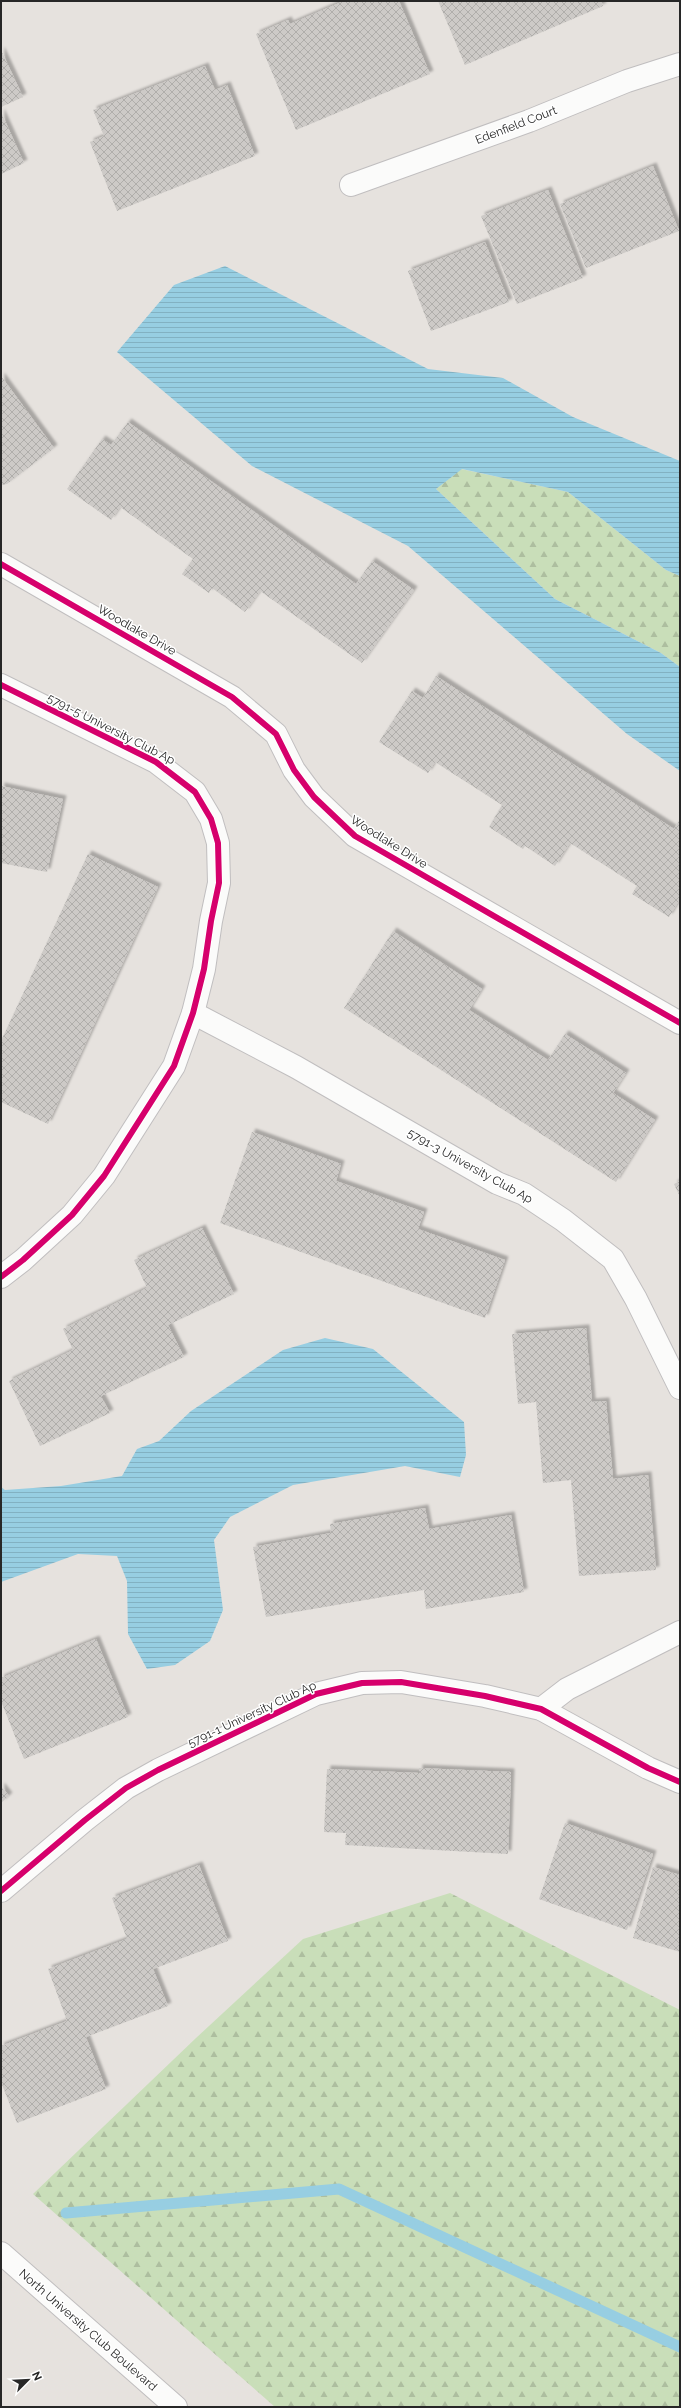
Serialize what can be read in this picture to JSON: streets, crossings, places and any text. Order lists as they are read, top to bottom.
{
  "streets": {
    "street": [
      "Edenfield Court",
      "Woodlake Drive",
      "5791-5 University Club Ap",
      "5791-3 University Club Ap",
      "5791-1 University Club Ap",
      "North University Club Boulevard"
    ]
  },
  "crossings": [
    ["5791-5 University Club Ap", "5791-3 University Club Ap"]
  ],
  "north": "top right"
}
